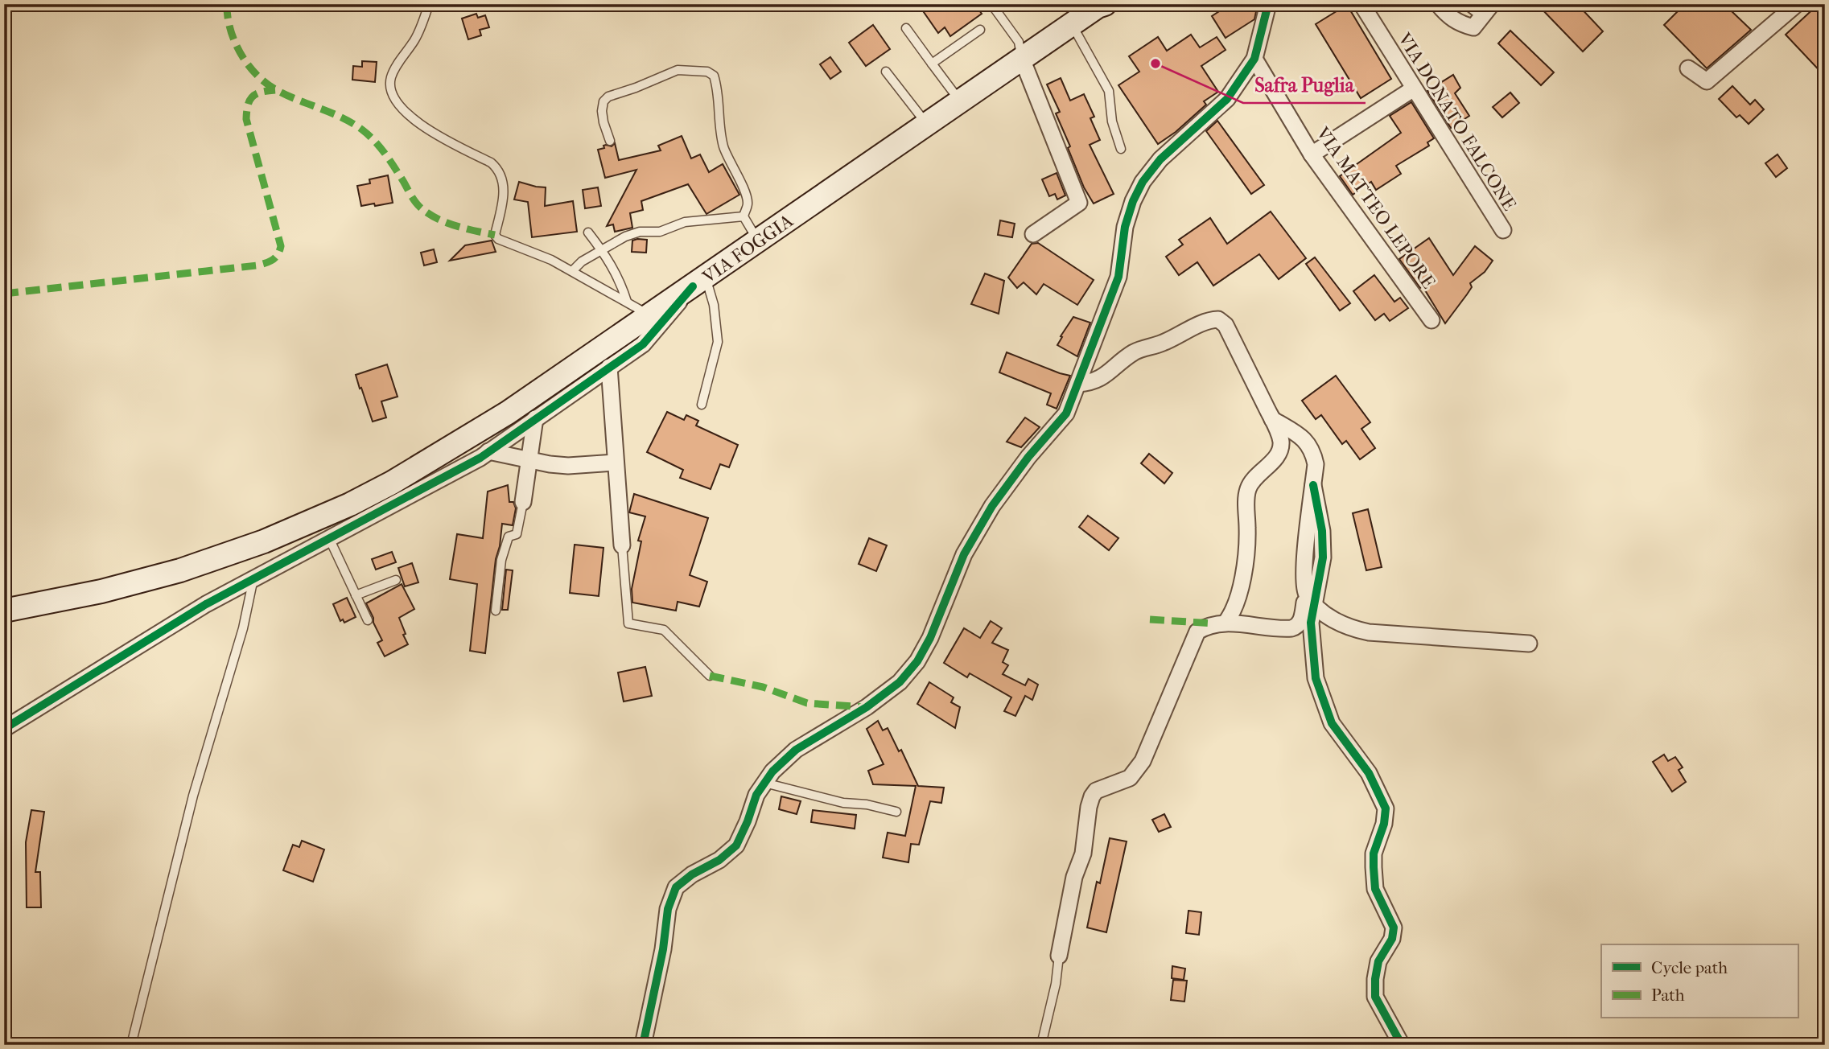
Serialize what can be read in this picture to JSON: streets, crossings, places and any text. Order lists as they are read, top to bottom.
{
  "streets": {
    "main road": ["VIA FOGGIA"],
    "street": ["VIA DONATO FALCONE", "VIA MATTEO LEPORE"]
  },
  "places": ["Safra Puglia"],
  "legend": ["Cycle path", "Path"]
}
